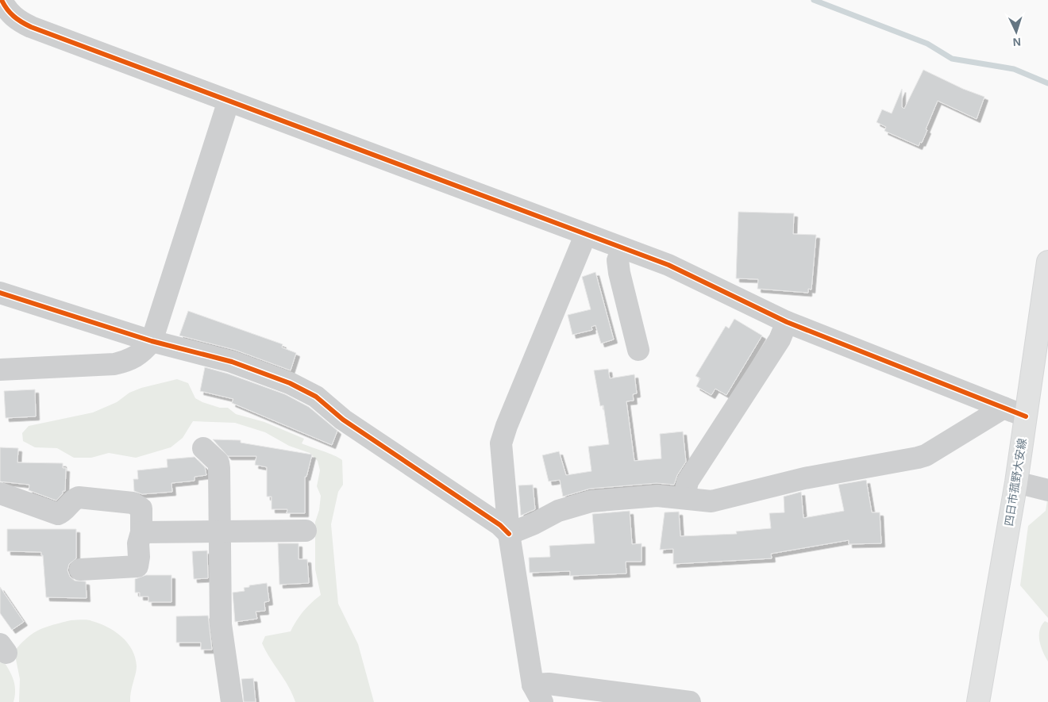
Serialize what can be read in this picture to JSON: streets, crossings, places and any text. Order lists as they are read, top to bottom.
{
  "streets": {
    "main road": ["四日市菰野大安線"]
  },
  "north": "bottom"
}
